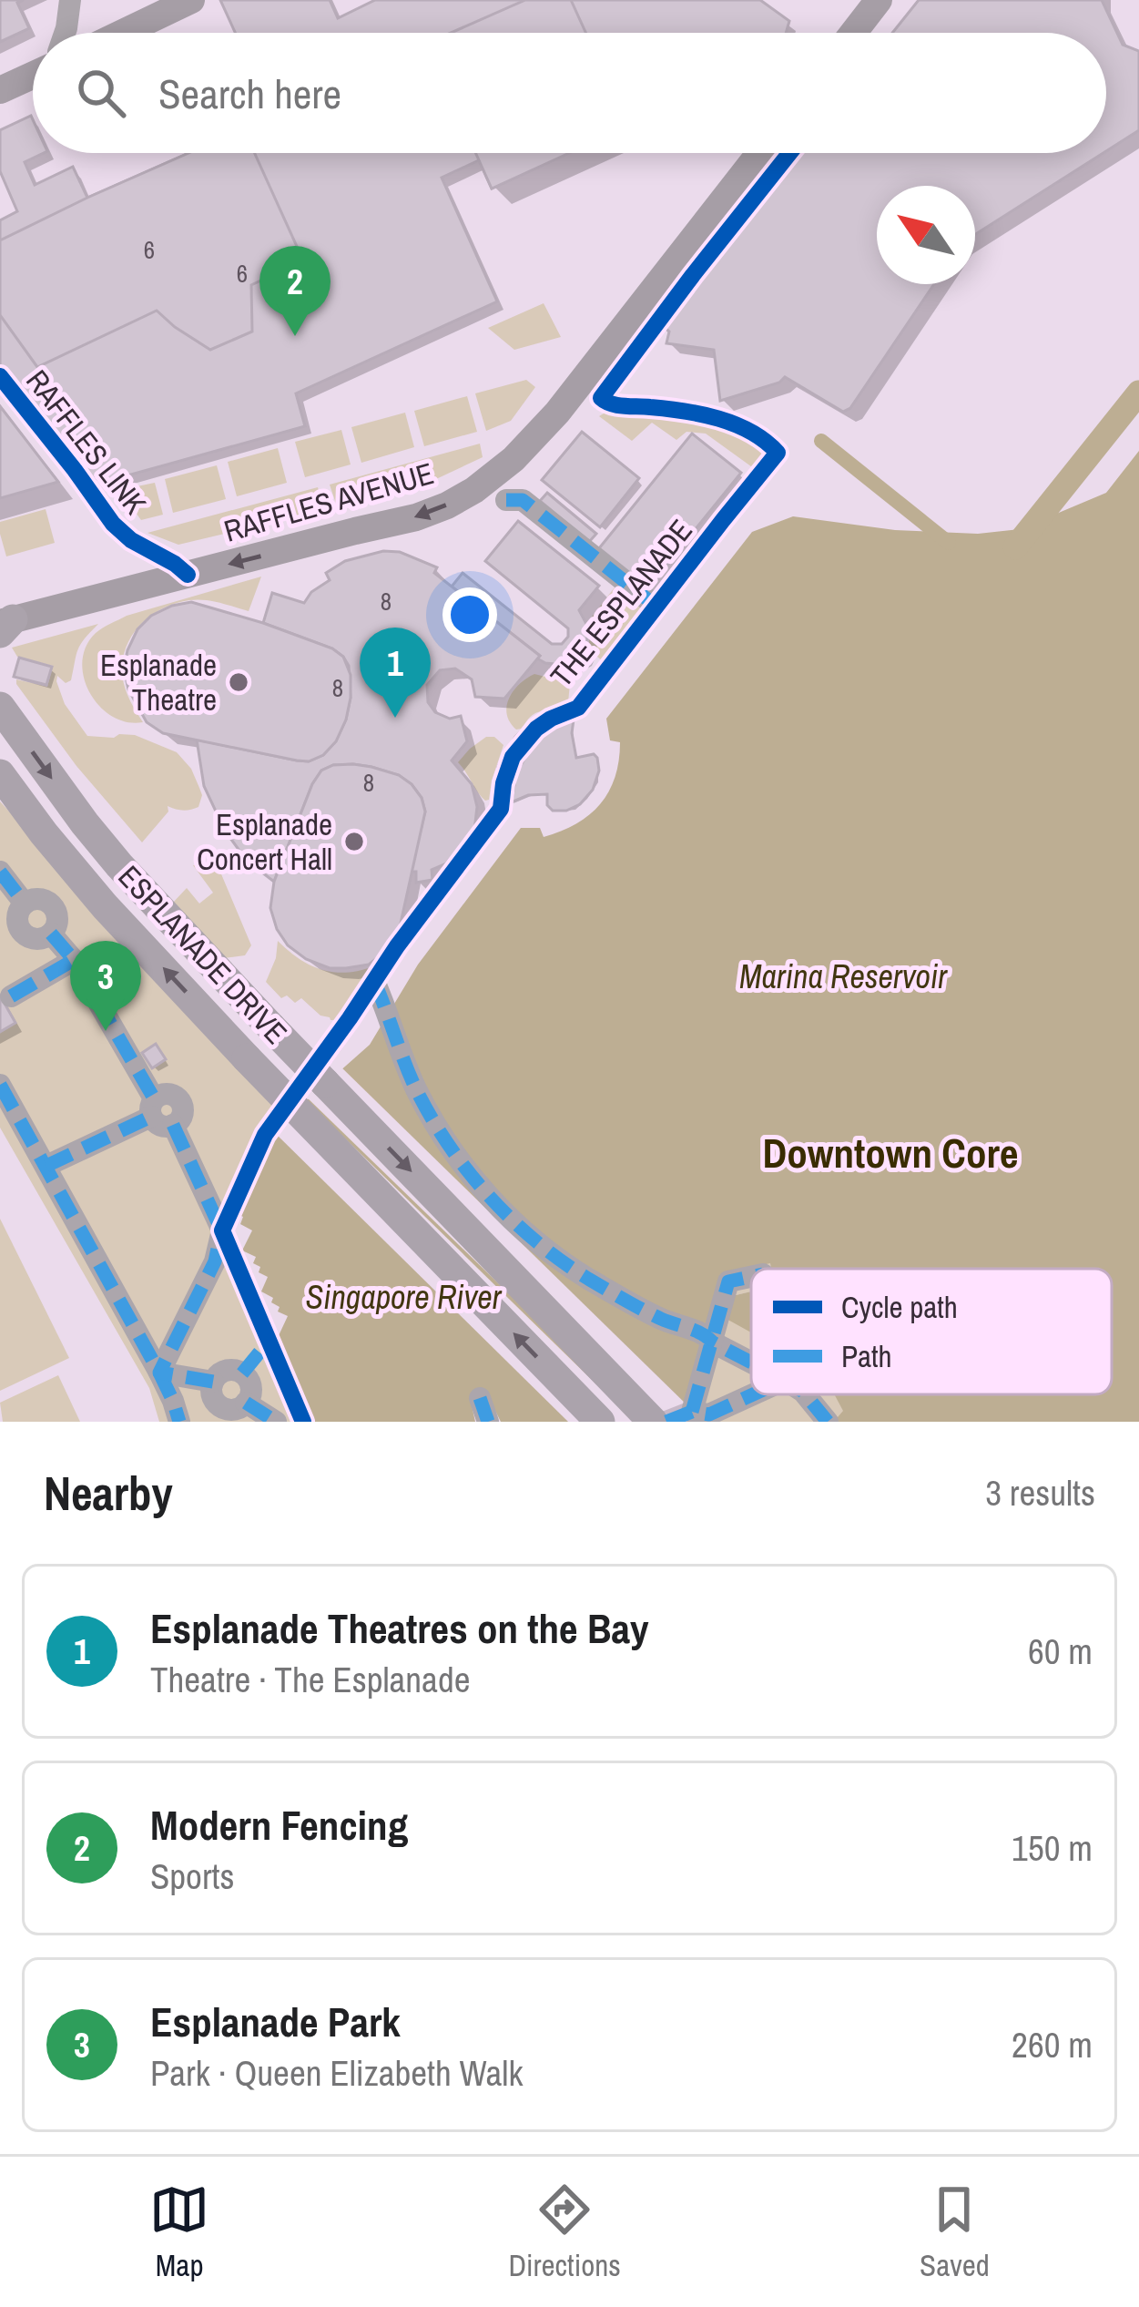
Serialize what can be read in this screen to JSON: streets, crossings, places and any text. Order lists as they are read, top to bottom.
{
  "streets": {
    "highway": ["ESPLANADE DRIVE"],
    "main road": ["RAFFLES AVENUE"],
    "street": ["RAFFLES LINK", "THE ESPLANADE"]
  },
  "crossings": [
    ["RAFFLES LINK", "RAFFLES AVENUE"]
  ],
  "one_way": ["RAFFLES AVENUE"],
  "districts": ["Downtown Core"],
  "water": ["Marina Reservoir", "Singapore River"],
  "places": ["Esplanade Theatre", "Esplanade Concert Hall"],
  "house_numbers": [
    "6",
    "6",
    "8",
    "8",
    "8"
  ],
  "legend": ["Cycle path", "Path"],
  "north": "top left",
  "page": {
    "search": "Search here",
    "pins": ["2", "1", "3"],
    "heading": ["Nearby", "3 results"],
    "list": [
      {
        "mark": "1",
        "name": "Esplanade Theatres on the Bay",
        "note": "Theatre · The Esplanade",
        "value": "60 m"
      },
      {
        "mark": "2",
        "name": "Modern Fencing",
        "note": "Sports",
        "value": "150 m"
      },
      {
        "mark": "3",
        "name": "Esplanade Park",
        "note": "Park · Queen Elizabeth Walk",
        "value": "260 m"
      }
    ],
    "nav": ["Map", "Directions", "Saved"]
  }
}
